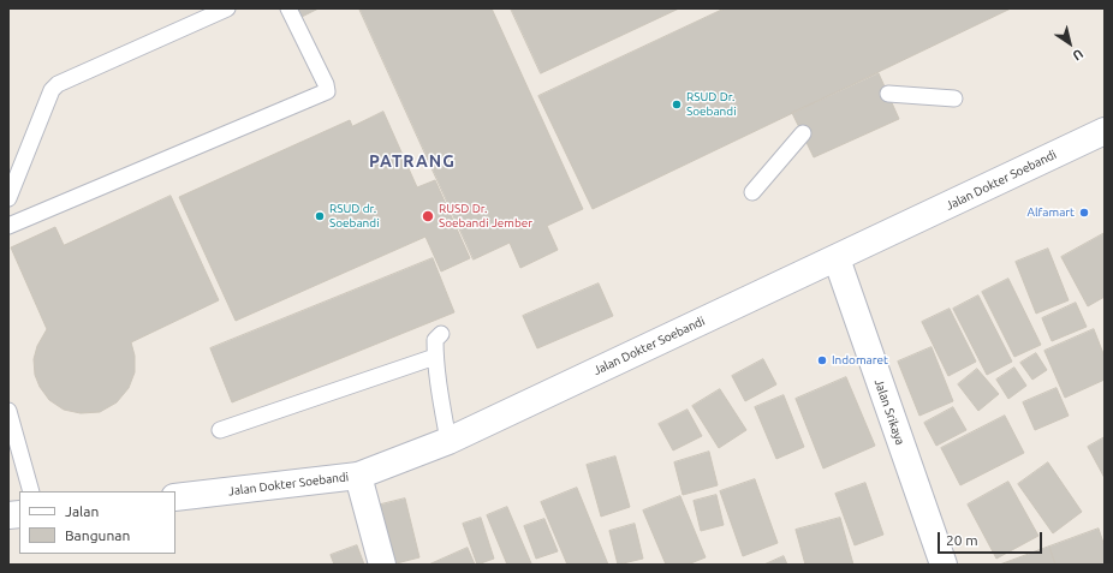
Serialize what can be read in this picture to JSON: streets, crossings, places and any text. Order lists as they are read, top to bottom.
{
  "streets": {
    "main road": ["Jalan Dokter Soebandi", "Jalan Srikaya"]
  },
  "crossings": [
    ["Jalan Dokter Soebandi", "Jalan Srikaya"]
  ],
  "districts": ["PATRANG"],
  "places": [
    "RSUD Dr. Soebandi",
    "Alfamart",
    "RSUD dr. Soebandi",
    "RUSD Dr. Soebandi Jember",
    "Indomaret"
  ],
  "legend": ["Jalan", "Bangunan"],
  "scale_bar": "20 m",
  "north": "bottom right"
}
